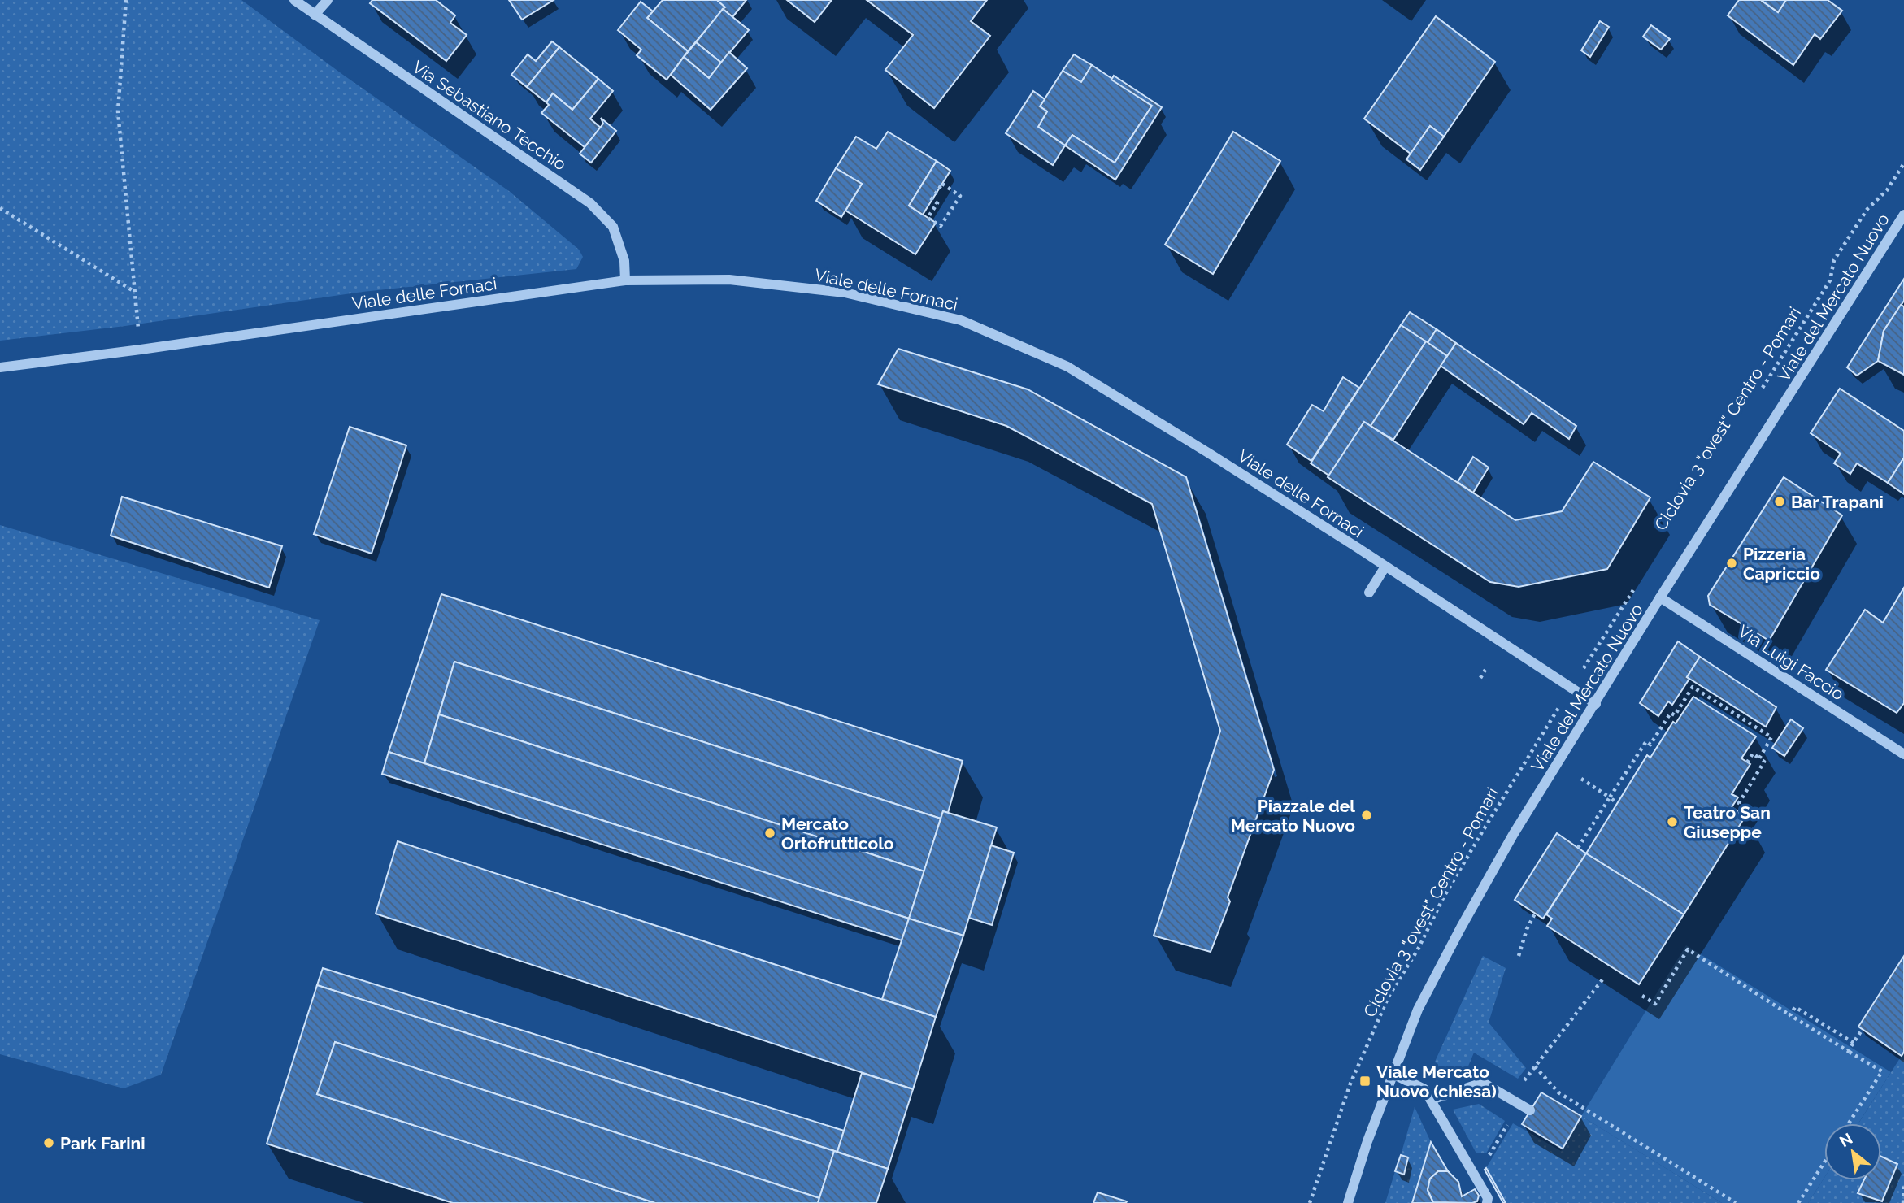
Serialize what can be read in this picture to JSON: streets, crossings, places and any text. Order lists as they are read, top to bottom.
{
  "streets": {
    "street": [
      "Via Sebastiano Tecchio",
      "Viale delle Fornaci",
      "Viale del Mercato Nuovo",
      "Via Luigi Faccio"
    ],
    "path": ["Ciclovia 3 \"ovest\" Centro - Pomari"]
  },
  "crossings": [
    ["Via Sebastiano Tecchio", "Viale delle Fornaci"],
    ["Viale delle Fornaci", "Viale del Mercato Nuovo"],
    ["Viale delle Fornaci", "Ciclovia 3 \"ovest\" Centro - Pomari"],
    ["Viale del Mercato Nuovo", "Via Luigi Faccio"]
  ],
  "places": {
    "other": [
      "Bar Trapani",
      "Pizzeria Capriccio",
      "Piazzale del Mercato Nuovo",
      "Teatro San Giuseppe",
      "Mercato Ortofrutticolo",
      "Park Farini"
    ],
    "transit": ["Viale Mercato Nuovo (chiesa)"]
  },
  "north": "top left"
}
